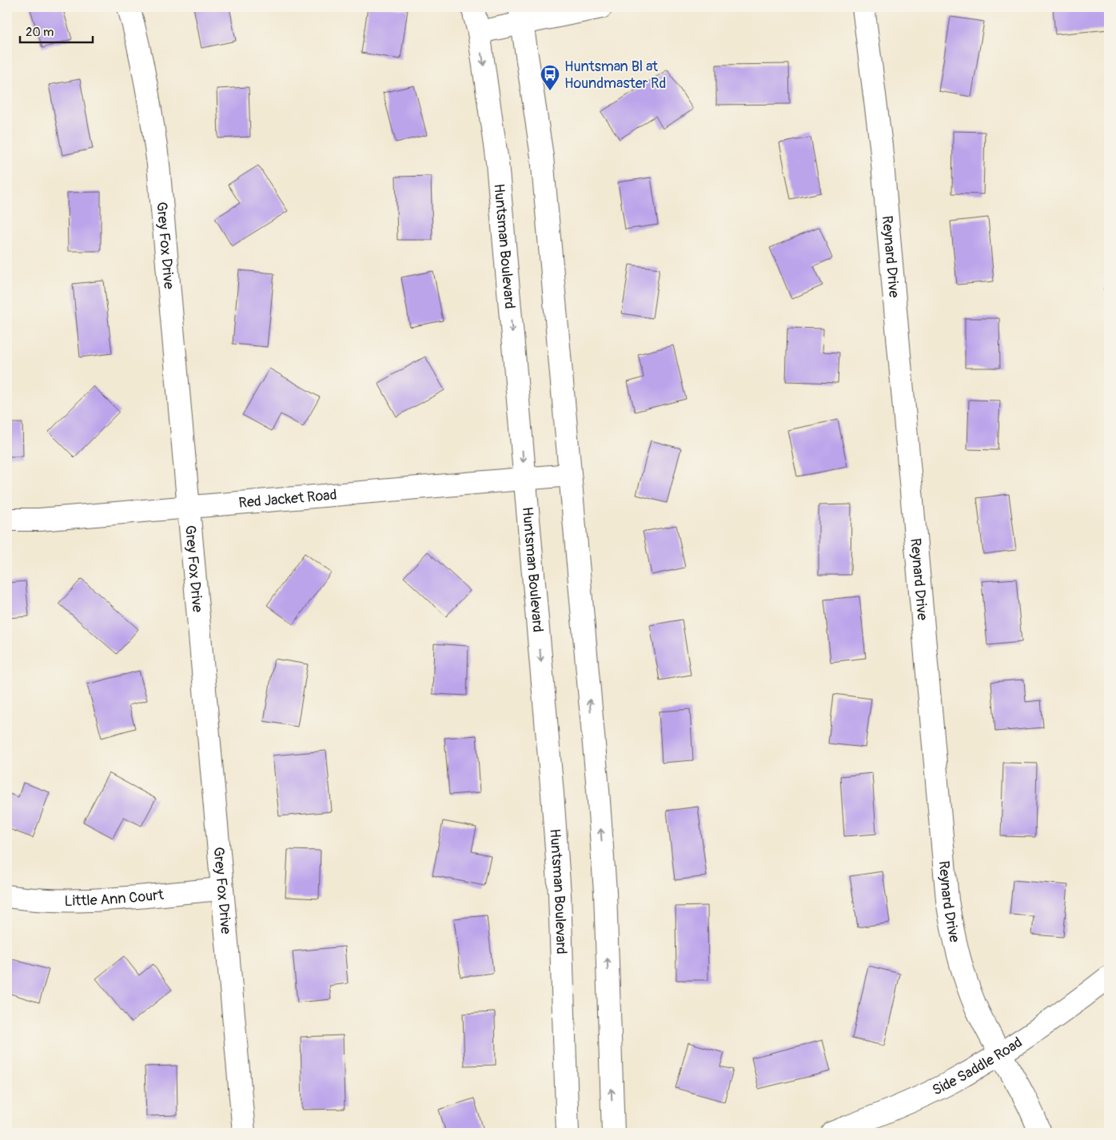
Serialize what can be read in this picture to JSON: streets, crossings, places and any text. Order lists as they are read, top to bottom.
{
  "streets": {
    "street": [
      "Grey Fox Drive",
      "Huntsman Boulevard",
      "Reynard Drive",
      "Red Jacket Road",
      "Little Ann Court",
      "Side Saddle Road"
    ]
  },
  "crossings": [
    ["Grey Fox Drive", "Red Jacket Road"],
    ["Grey Fox Drive", "Little Ann Court"],
    ["Huntsman Boulevard", "Red Jacket Road"],
    ["Reynard Drive", "Side Saddle Road"]
  ],
  "places": {
    "bus stop": ["Huntsman Bl at Houndmaster Rd"]
  },
  "scale_bar": "20 m"
}
